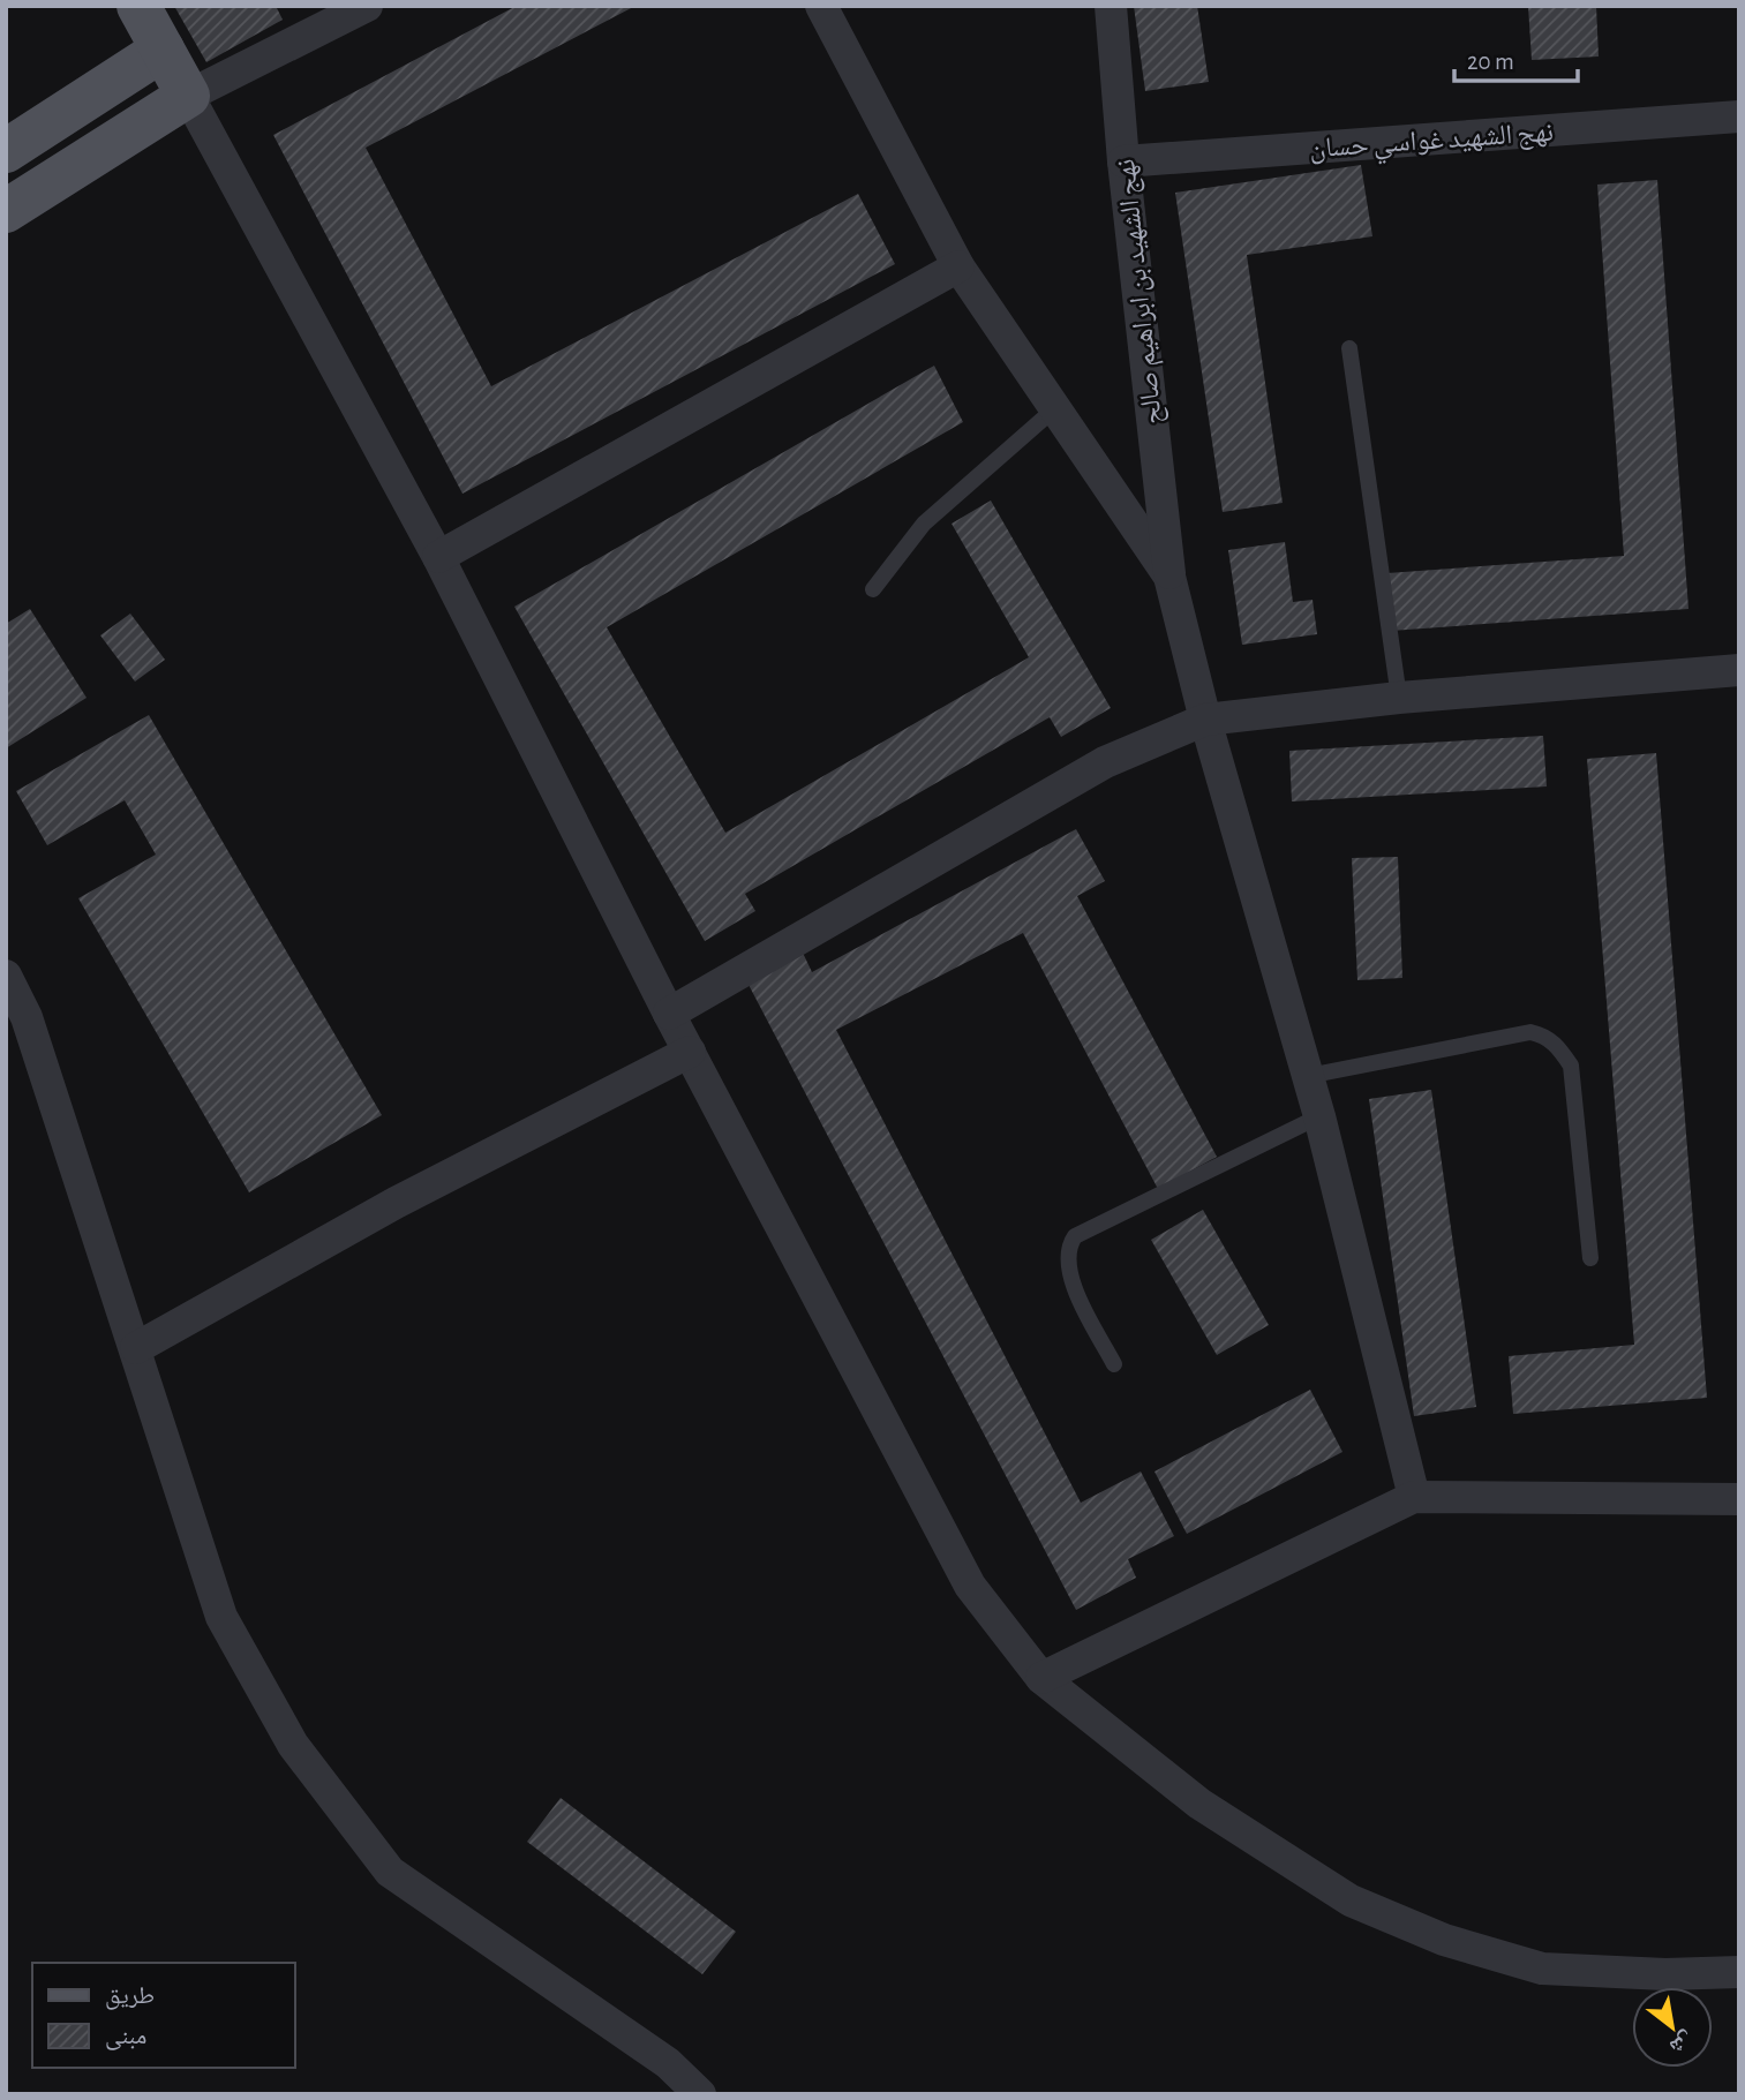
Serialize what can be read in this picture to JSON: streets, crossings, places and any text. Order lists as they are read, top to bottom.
{
  "streets": {
    "street": ["نهج الشهيد غواسي حسان", "نهج الشهيد بن ابراهيم صالح"]
  },
  "crossings": [
    ["نهج الشهيد غواسي حسان", "نهج الشهيد بن ابراهيم صالح"]
  ],
  "legend": ["طريق", "مبنى"],
  "scale_bar": "20 m",
  "north": "bottom right"
}
